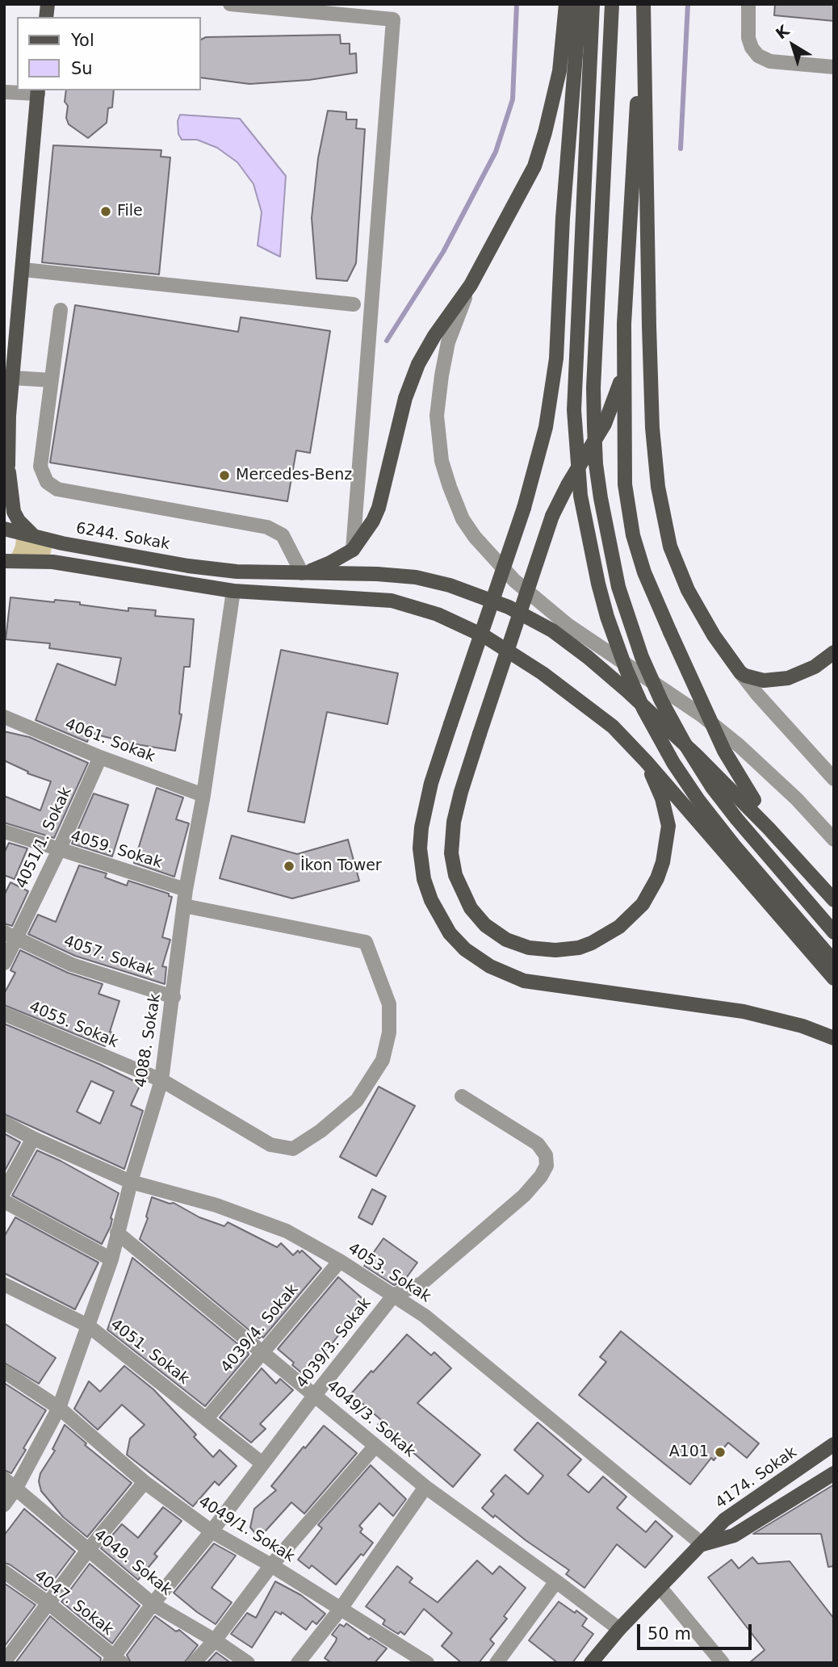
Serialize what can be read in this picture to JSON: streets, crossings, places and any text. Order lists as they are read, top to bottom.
{
  "streets": {
    "main road": ["6244. Sokak", "4174. Sokak"],
    "street": [
      "4061. Sokak",
      "4051/1. Sokak",
      "4059. Sokak",
      "4057. Sokak",
      "4055. Sokak",
      "4088. Sokak",
      "4053. Sokak",
      "4039/4. Sokak",
      "4039/3. Sokak",
      "4051. Sokak",
      "4049/3. Sokak",
      "4049/1. Sokak",
      "4049. Sokak",
      "4047. Sokak"
    ]
  },
  "crossings": [
    ["4061. Sokak", "4051/1. Sokak"],
    ["4061. Sokak", "4088. Sokak"],
    ["4051/1. Sokak", "4059. Sokak"],
    ["4051/1. Sokak", "4057. Sokak"],
    ["4059. Sokak", "4088. Sokak"],
    ["4057. Sokak", "4088. Sokak"],
    ["4055. Sokak", "4088. Sokak"],
    ["4088. Sokak", "4053. Sokak"],
    ["4088. Sokak", "4051. Sokak"],
    ["4088. Sokak", "4049/3. Sokak"],
    ["4088. Sokak", "4049/1. Sokak"],
    ["4088. Sokak", "4049. Sokak"],
    ["4053. Sokak", "4039/4. Sokak"],
    ["4053. Sokak", "4039/3. Sokak"],
    ["4053. Sokak", "4174. Sokak"],
    ["4039/4. Sokak", "4051. Sokak"],
    ["4039/4. Sokak", "4049/3. Sokak"],
    ["4039/3. Sokak", "4051. Sokak"],
    ["4039/3. Sokak", "4049/3. Sokak"],
    ["4039/3. Sokak", "4049/1. Sokak"],
    ["4039/3. Sokak", "4049. Sokak"],
    ["4039/3. Sokak", "4047. Sokak"],
    ["4049/3. Sokak", "4174. Sokak"]
  ],
  "places": [
    "File",
    "Mercedes-Benz",
    "İkon Tower",
    "A101"
  ],
  "legend": ["Yol", "Su"],
  "scale_bar": "50 m",
  "north": "top left"
}
